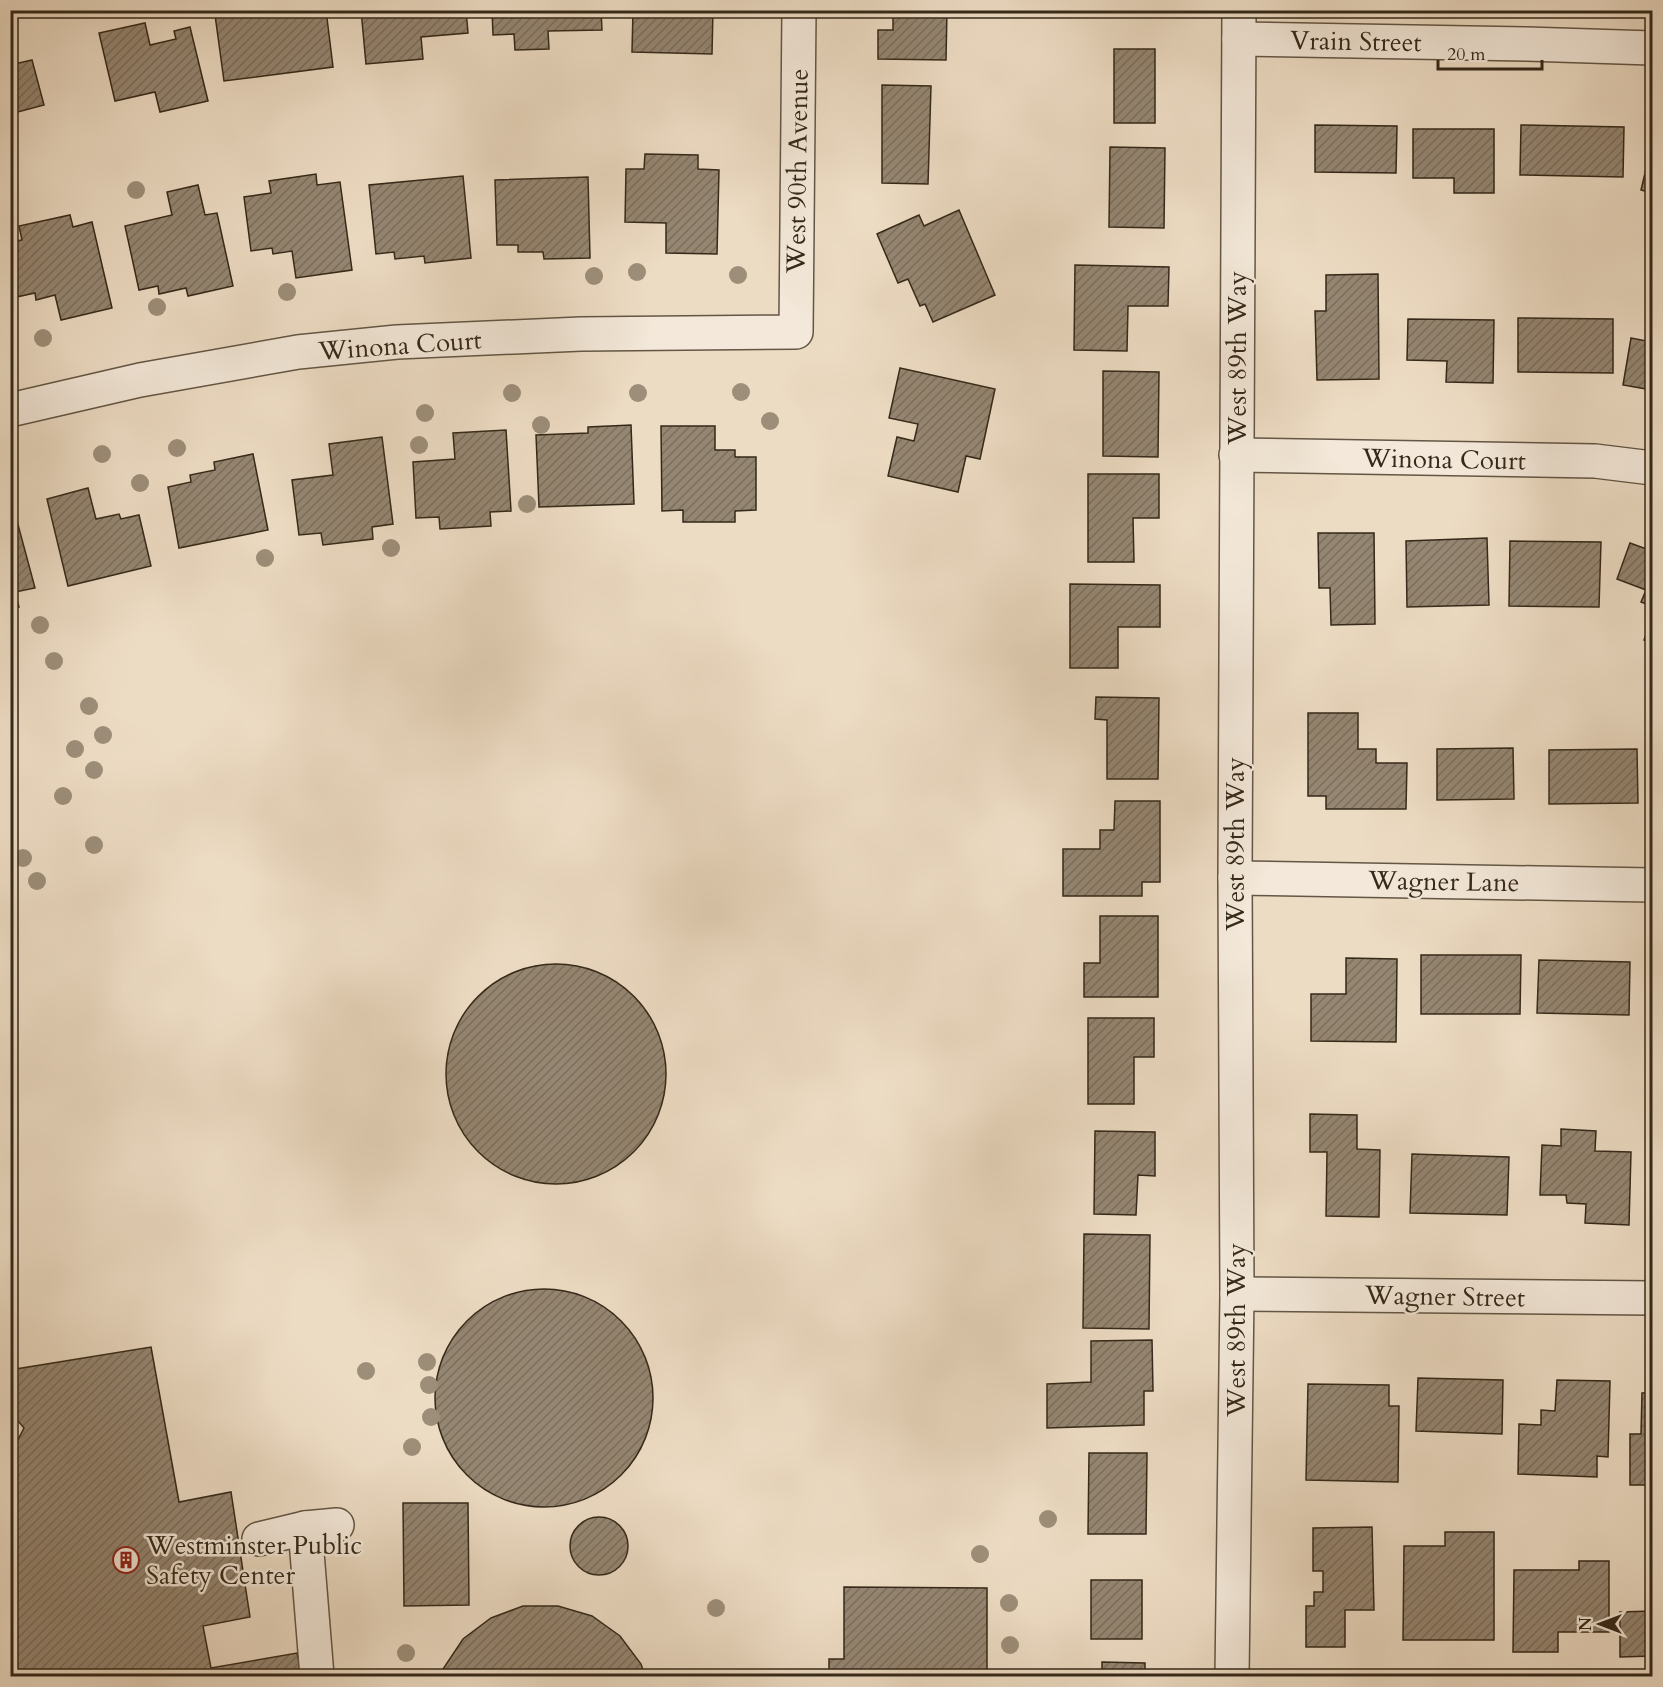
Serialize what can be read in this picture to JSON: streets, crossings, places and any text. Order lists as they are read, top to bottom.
{
  "streets": {
    "street": [
      "Vrain Street",
      "West 90th Avenue",
      "Winona Court",
      "West 89th Way",
      "Wagner Lane",
      "Wagner Street"
    ]
  },
  "crossings": [
    ["Vrain Street", "West 89th Way"],
    ["West 90th Avenue", "Winona Court"],
    ["Winona Court", "West 89th Way"],
    ["West 89th Way", "Wagner Lane"],
    ["West 89th Way", "Wagner Street"]
  ],
  "places": {
    "building": ["Westminster Public Safety Center"]
  },
  "scale_bar": "20 m",
  "north": "left"
}
